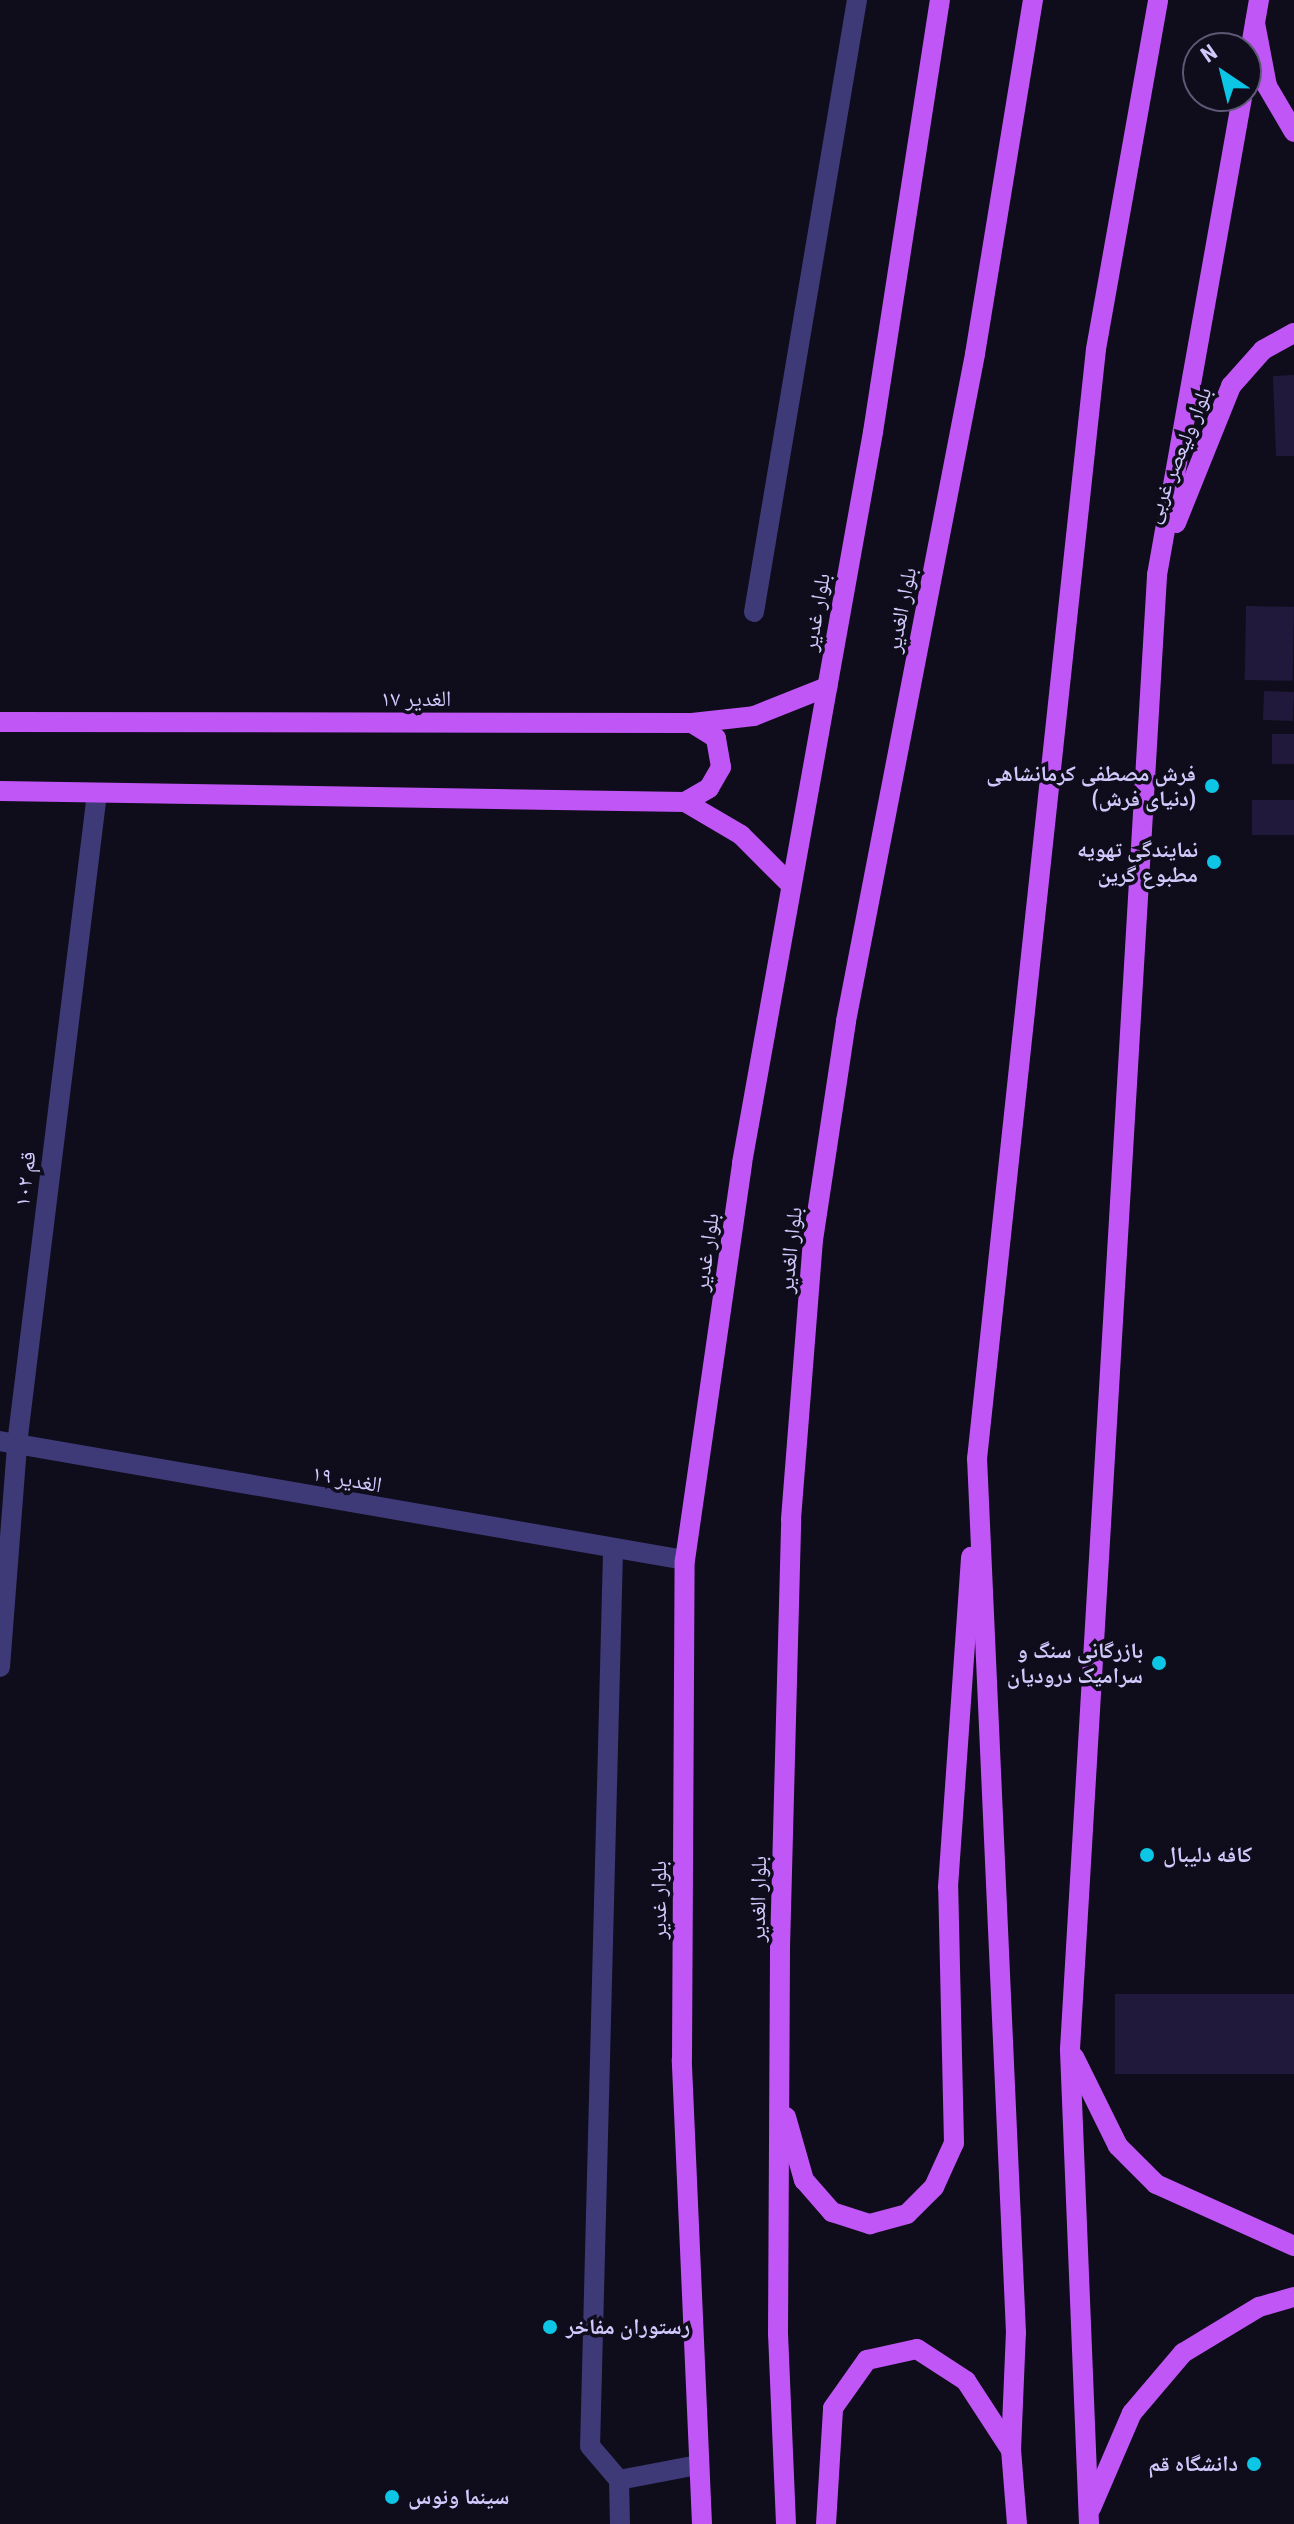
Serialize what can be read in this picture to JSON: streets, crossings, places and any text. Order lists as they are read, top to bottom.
{
  "streets": {
    "main road": [
      "بلوار ولیعصر غربی",
      "بلوار الغدیر",
      "بلوار غدیر",
      "الغدیر ۱۷"
    ],
    "street": ["قم ۱۰۲", "الغدیر ۱۹"]
  },
  "crossings": [
    ["بلوار غدیر", "الغدیر ۱۷"],
    ["بلوار غدیر", "الغدیر ۱۹"],
    ["قم ۱۰۲", "الغدیر ۱۹"]
  ],
  "places": [
    "فرش مصطفی کرمانشاهی (دنیای فرش)",
    "نمایندگی تهویه مطبوع گرین",
    "بازرگانی سنگ و سرامیک درودیان",
    "کافه دلیبال",
    "رستوران مفاخر",
    "دانشگاه قم",
    "سینما ونوس"
  ],
  "north": "top left"
}
